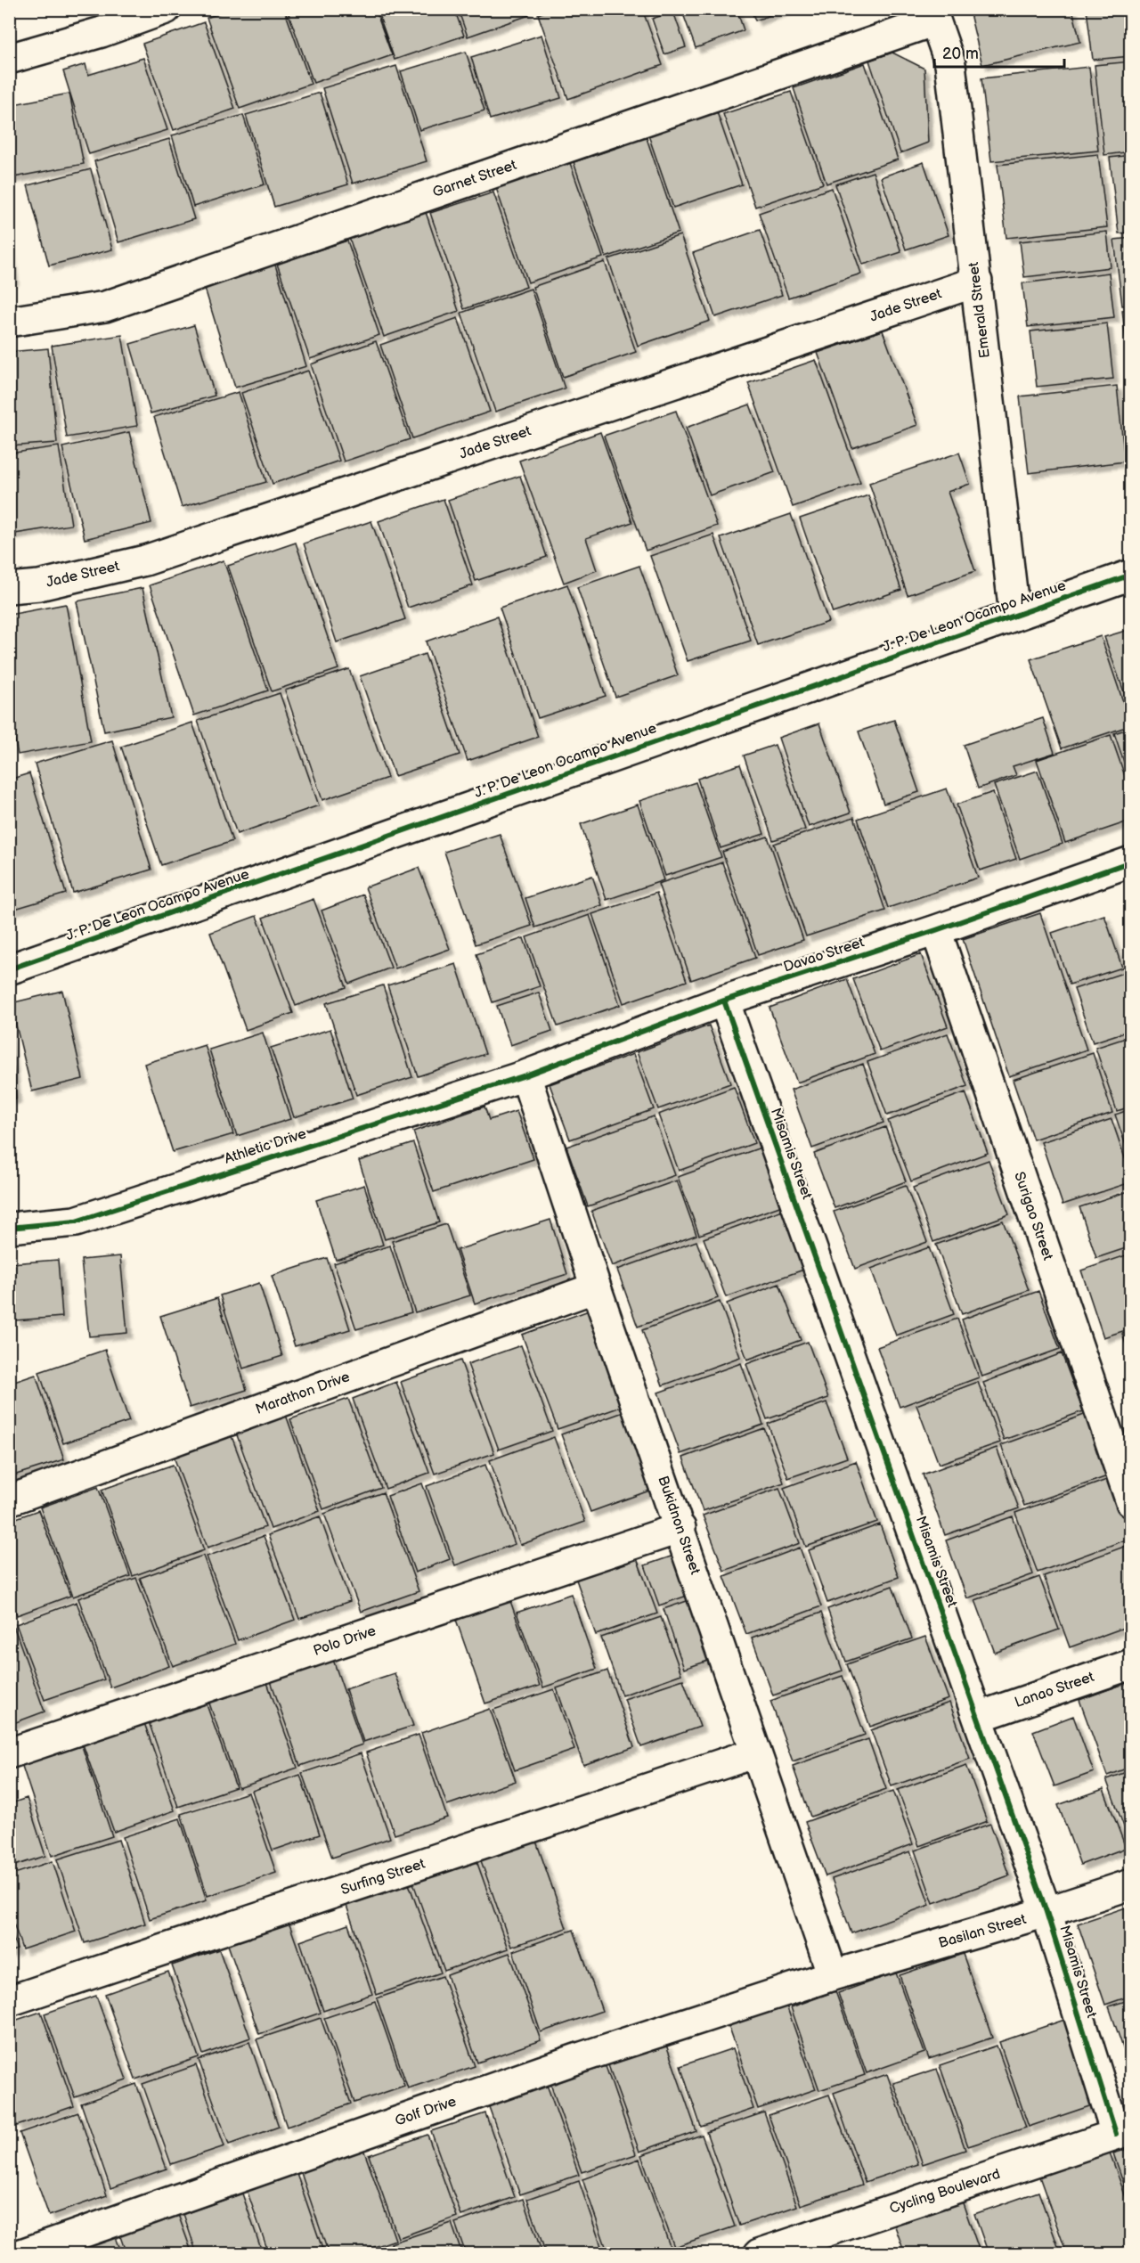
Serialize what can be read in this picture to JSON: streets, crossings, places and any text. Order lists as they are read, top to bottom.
{
  "streets": {
    "street": [
      "Garnet Street",
      "Jade Street",
      "Emerald Street",
      "J. P. De Leon Ocampo Avenue",
      "Davao Street",
      "Athletic Drive",
      "Misamis Street",
      "Surigao Street",
      "Marathon Drive",
      "Bukidnon Street",
      "Polo Drive",
      "Lanao Street",
      "Surfing Street",
      "Basilan Street",
      "Golf Drive",
      "Cycling Boulevard"
    ]
  },
  "crossings": [
    ["Garnet Street", "Emerald Street"],
    ["Jade Street", "Emerald Street"],
    ["Emerald Street", "J. P. De Leon Ocampo Avenue"],
    ["Davao Street", "Athletic Drive"],
    ["Davao Street", "Misamis Street"],
    ["Davao Street", "Surigao Street"],
    ["Davao Street", "Bukidnon Street"],
    ["Athletic Drive", "Bukidnon Street"],
    ["Misamis Street", "Lanao Street"],
    ["Misamis Street", "Basilan Street"],
    ["Misamis Street", "Cycling Boulevard"],
    ["Marathon Drive", "Bukidnon Street"],
    ["Bukidnon Street", "Polo Drive"],
    ["Bukidnon Street", "Surfing Street"],
    ["Bukidnon Street", "Basilan Street"],
    ["Bukidnon Street", "Golf Drive"],
    ["Basilan Street", "Golf Drive"]
  ],
  "scale_bar": "20 m"
}
